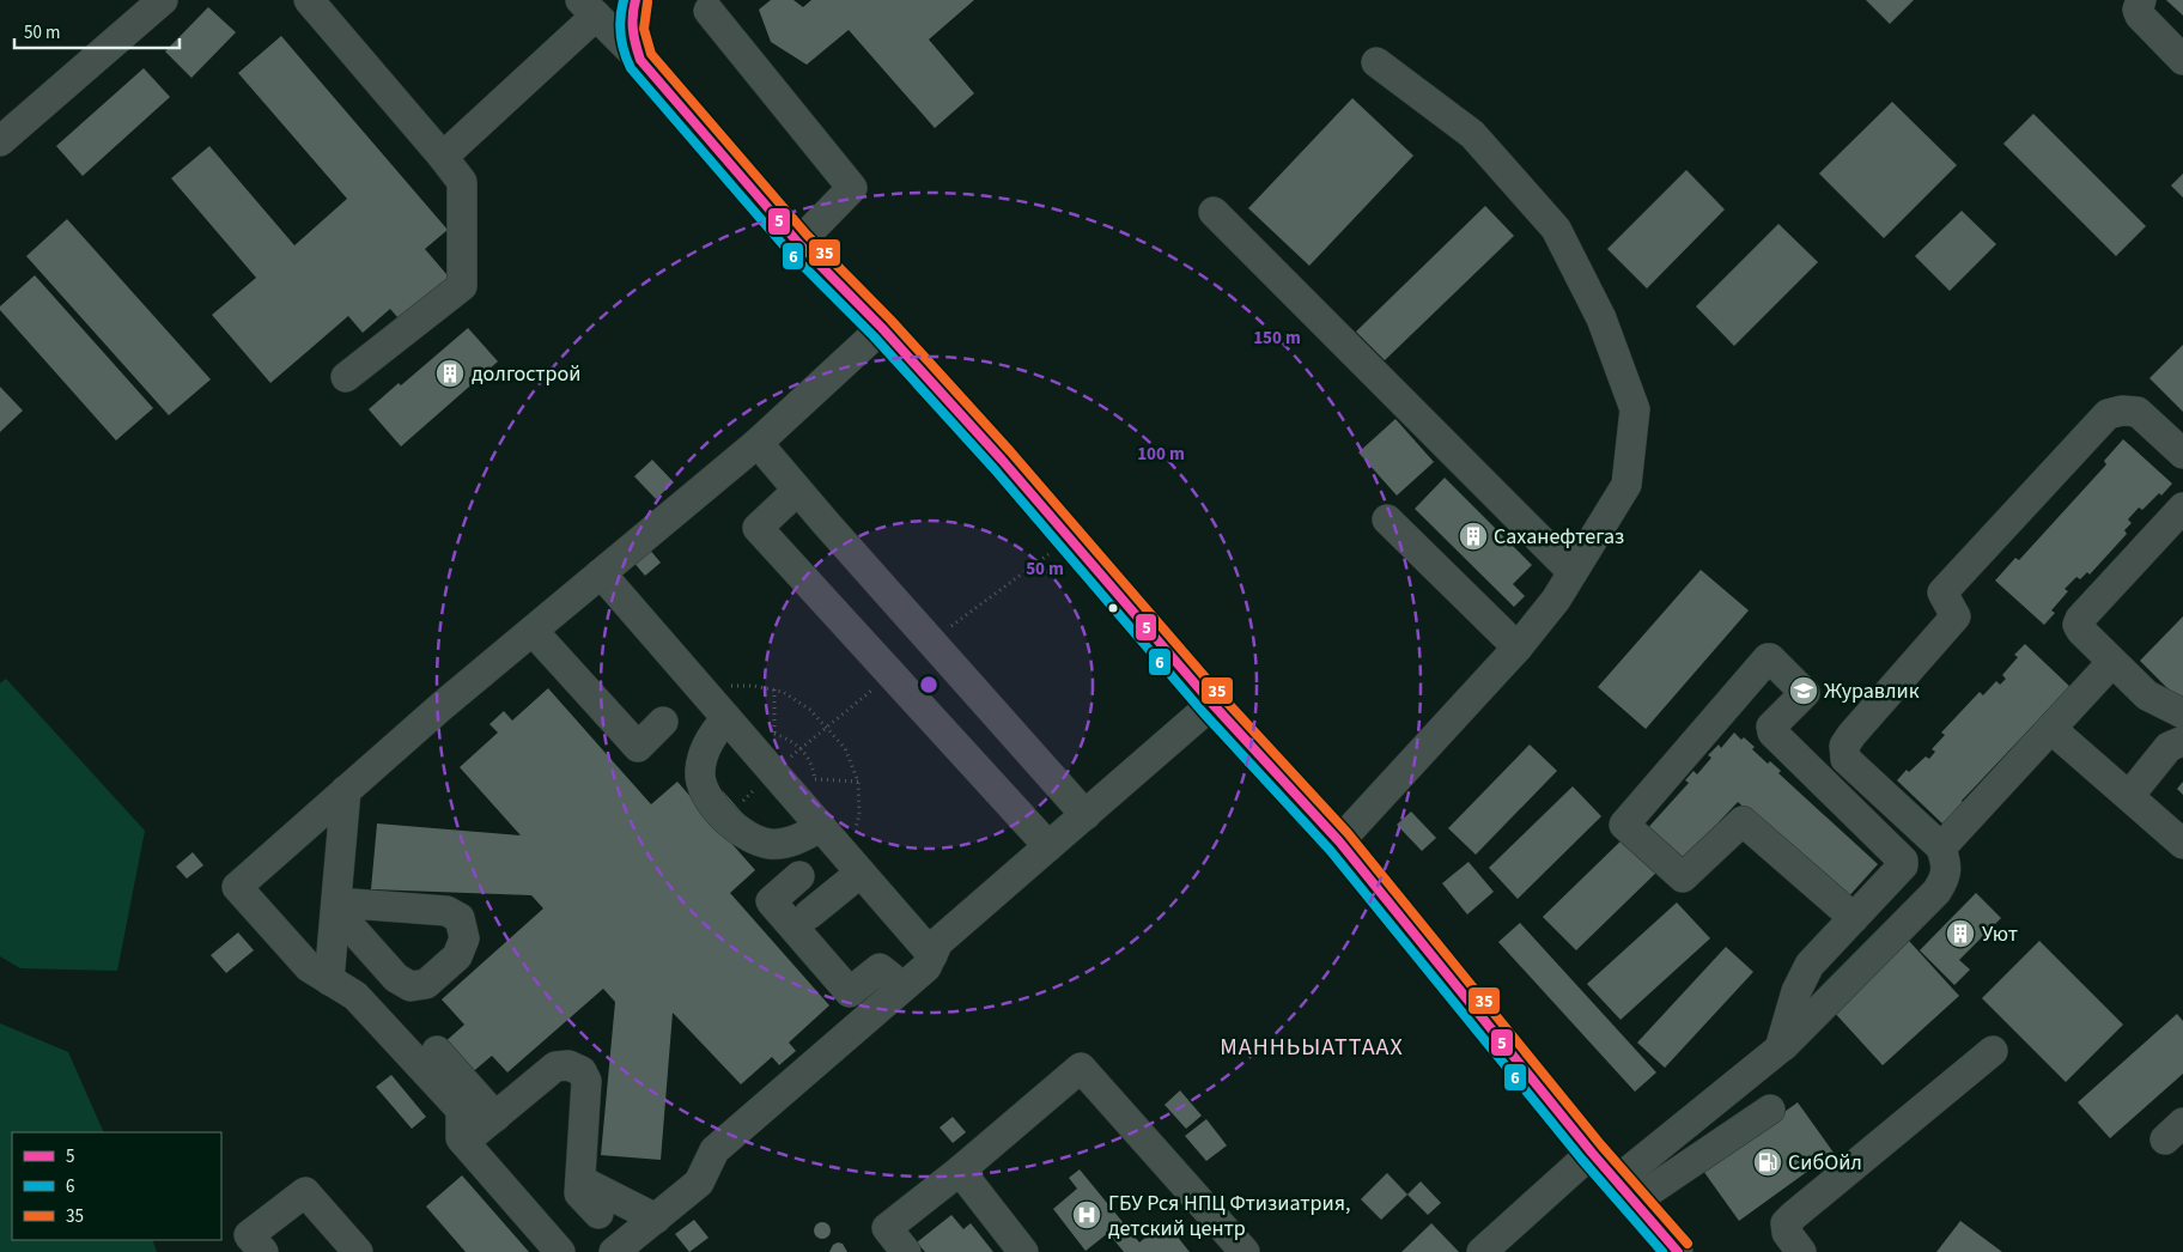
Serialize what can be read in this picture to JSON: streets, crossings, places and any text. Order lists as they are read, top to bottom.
{
  "districts": ["МАННЬЫАТТААХ"],
  "places": {
    "building": ["долгострой", "Саханефтегаз", "Уют"],
    "school or university": ["Журавлик"],
    "fuel station": ["СибОйл"],
    "hospital": ["ГБУ Рся НПЦ Фтизиатрия, детский центр"]
  },
  "lines": ["transit line 5", "transit line 6", "transit line 35"],
  "legend": ["5", "6", "35"],
  "scale_bar": "50 m",
  "rings": ["150 m", "100 m", "50 m"]
}
